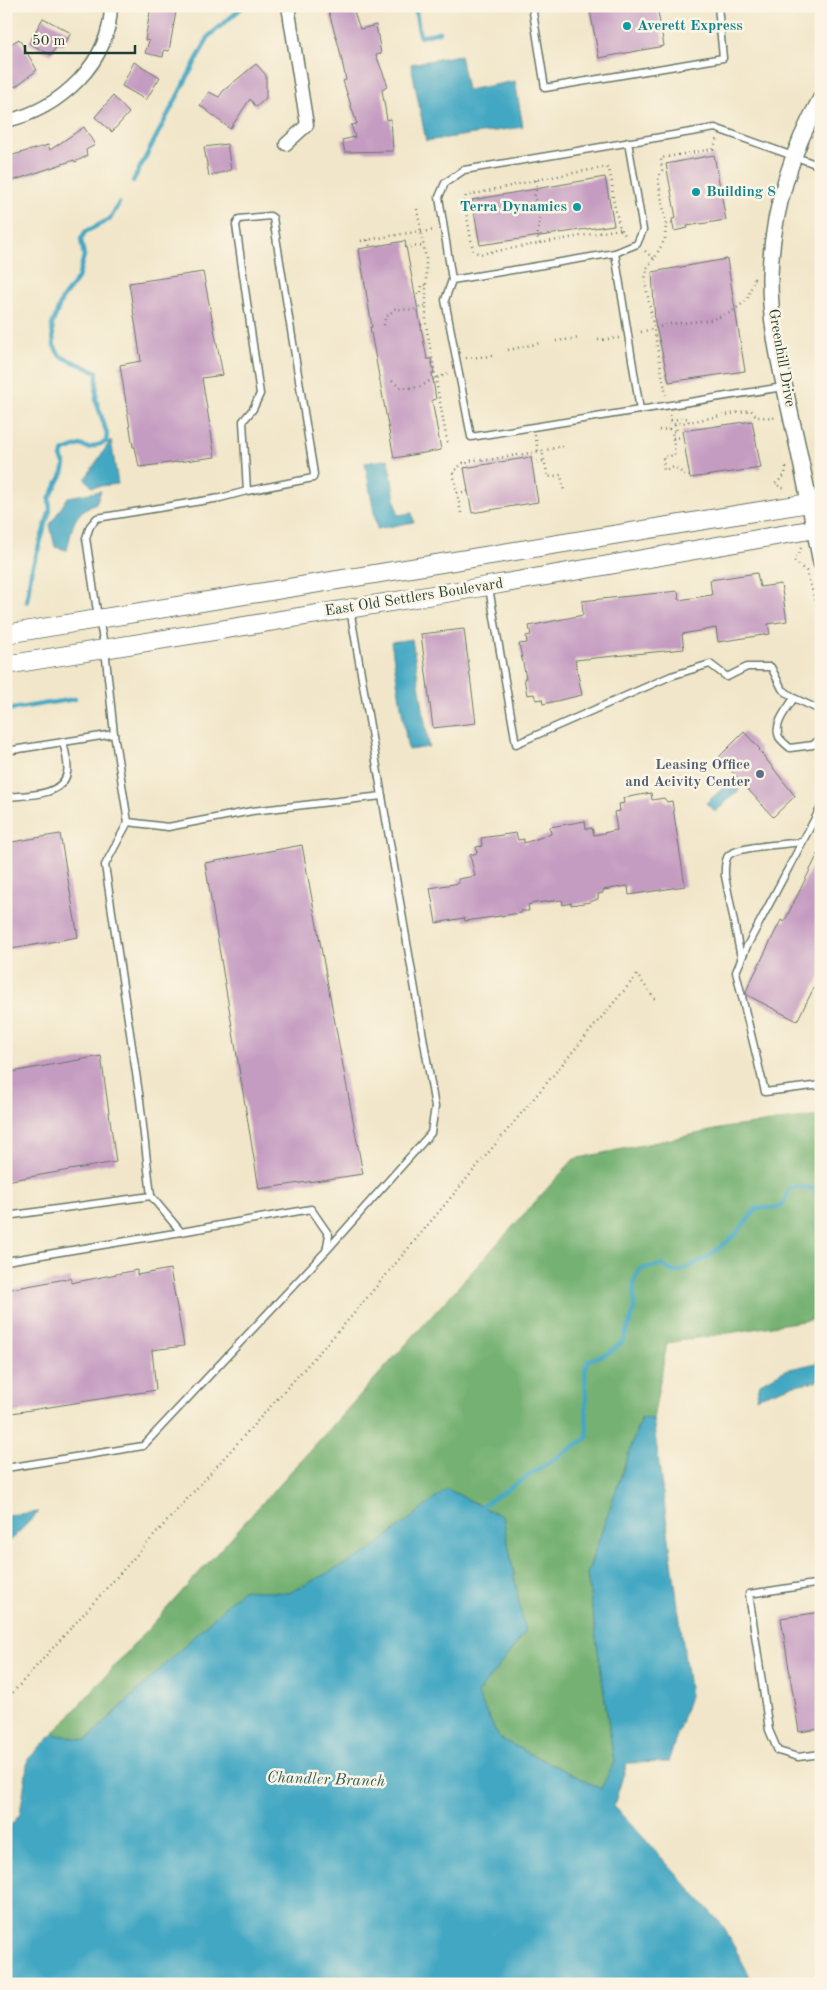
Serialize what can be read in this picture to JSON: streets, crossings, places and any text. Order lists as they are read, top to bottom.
{
  "streets": {
    "main road": ["East Old Settlers Boulevard"],
    "street": ["Greenhill Drive"]
  },
  "crossings": [
    ["Greenhill Drive", "East Old Settlers Boulevard"]
  ],
  "water": ["Chandler Branch"],
  "places": [
    "Averett Express",
    "Building 8",
    "Terra Dynamics",
    "Leasing Office and Acivity Center"
  ],
  "scale_bar": "50 m"
}
